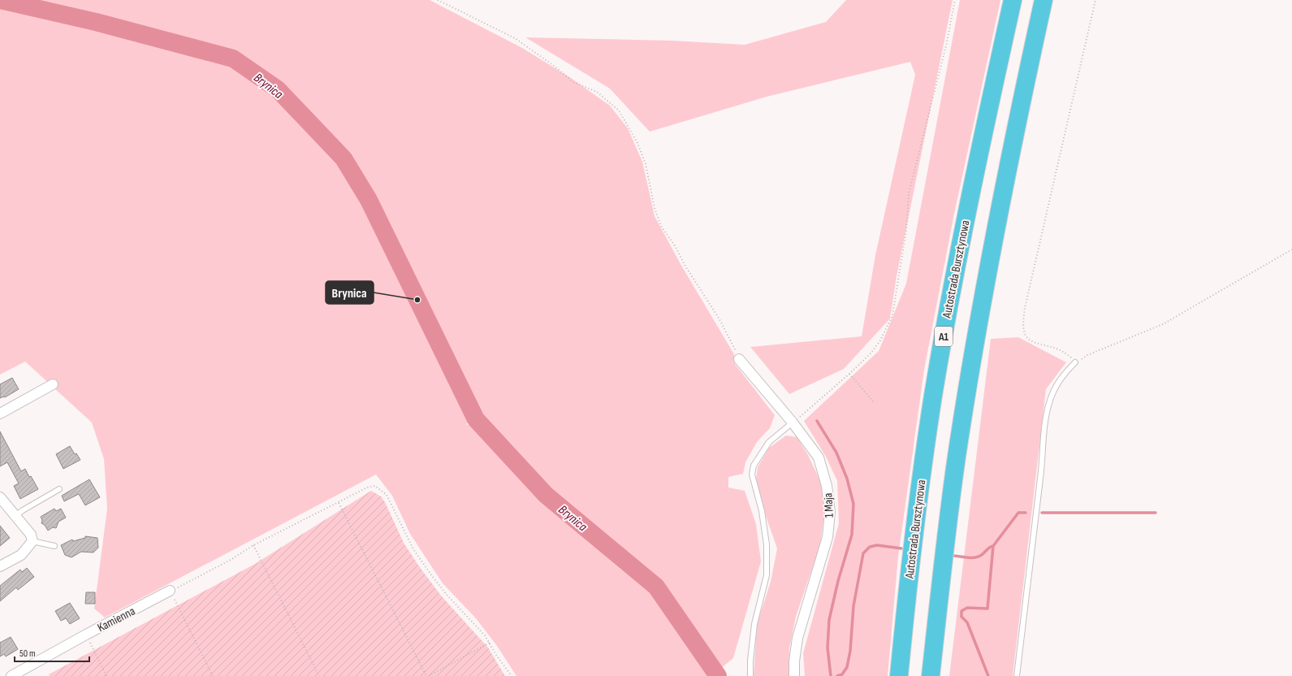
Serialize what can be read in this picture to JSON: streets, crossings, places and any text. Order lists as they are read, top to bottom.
{
  "streets": {
    "highway": ["Autostrada Bursztynowa", "A1"],
    "street": ["1 Maja", "Kamienna"]
  },
  "water": ["Brynica"],
  "places": ["Brynica"],
  "scale_bar": "50 m"
}
